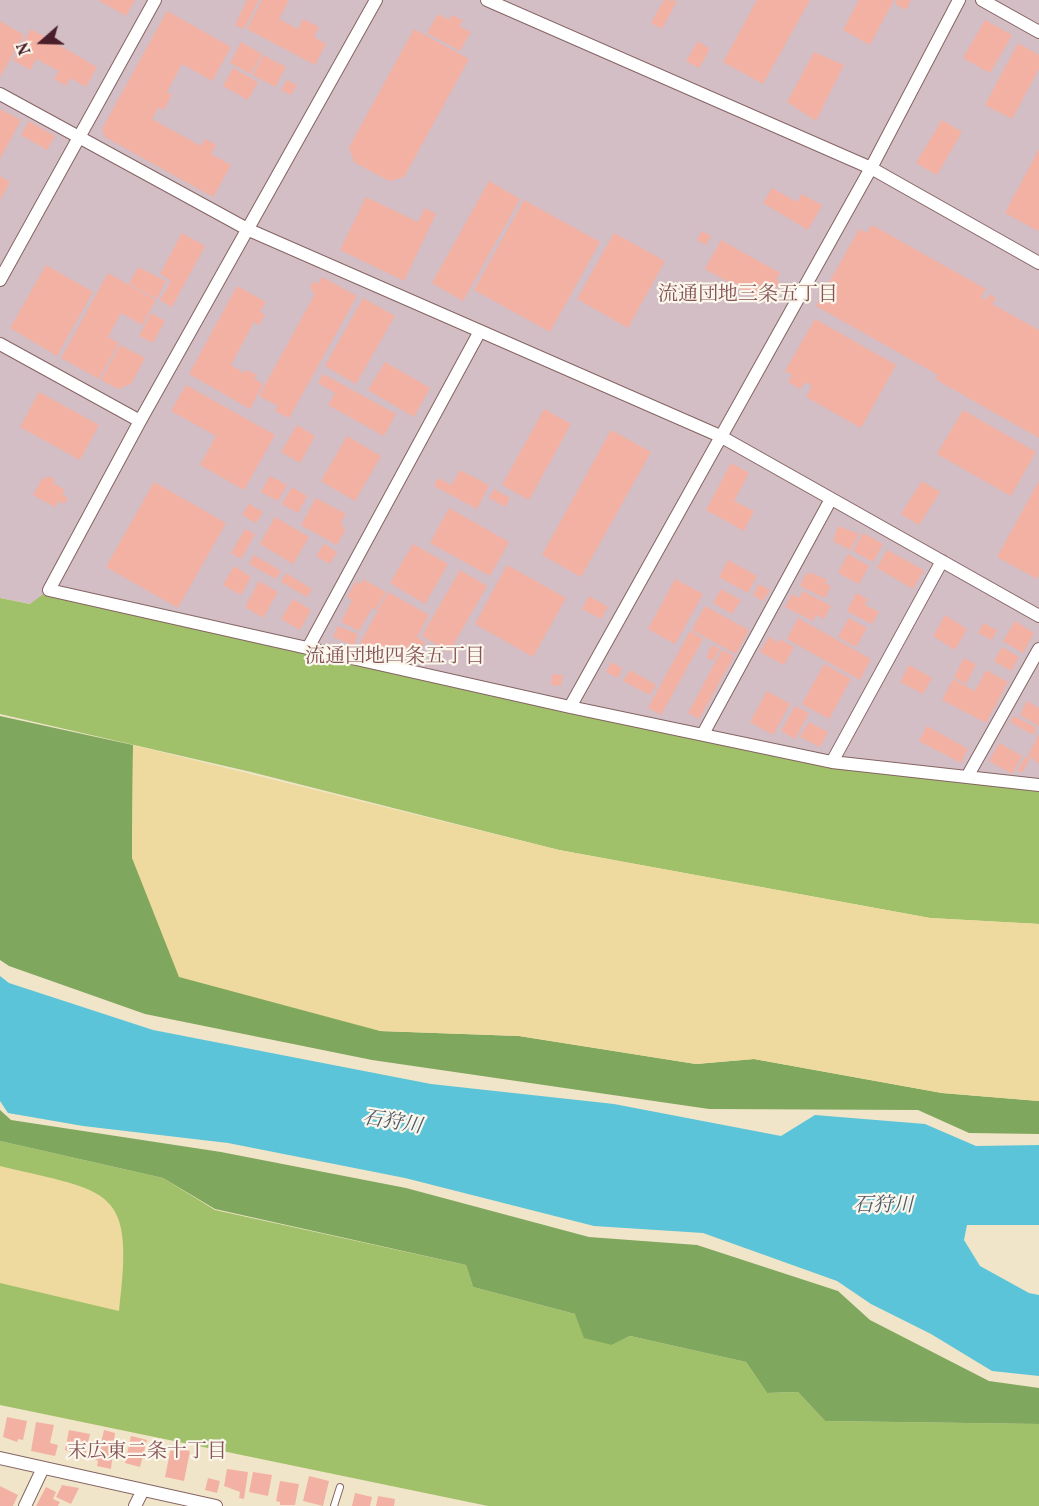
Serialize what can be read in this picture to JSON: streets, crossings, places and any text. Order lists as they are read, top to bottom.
{
  "districts": ["流通団地三条五丁目", "流通団地四条五丁目", "末広東二条十丁目"],
  "water": ["石狩川"],
  "north": "left"
}
